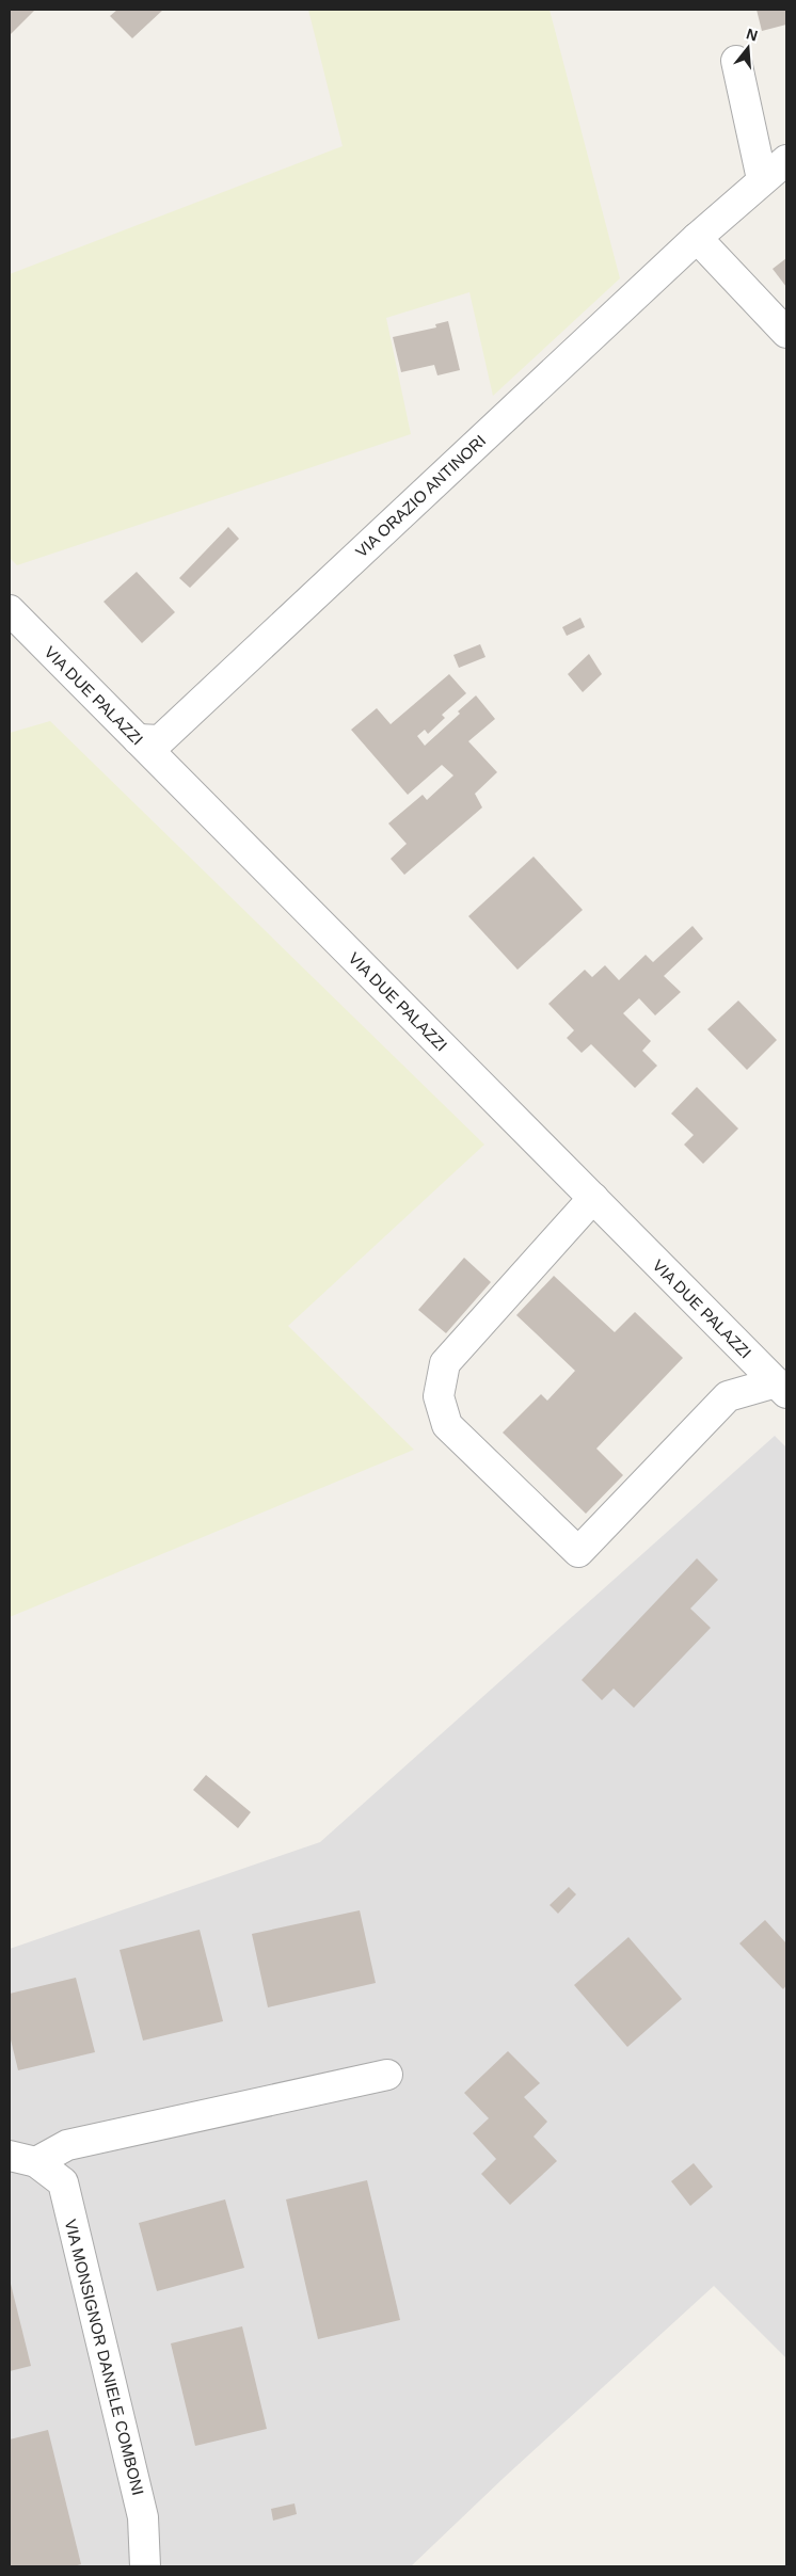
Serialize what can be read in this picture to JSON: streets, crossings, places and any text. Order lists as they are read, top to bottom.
{
  "streets": {
    "street": ["VIA ORAZIO ANTINORI", "VIA DUE PALAZZI", "VIA MONSIGNOR DANIELE COMBONI"]
  },
  "crossings": [
    ["VIA ORAZIO ANTINORI", "VIA DUE PALAZZI"]
  ],
  "north": "top"
}
